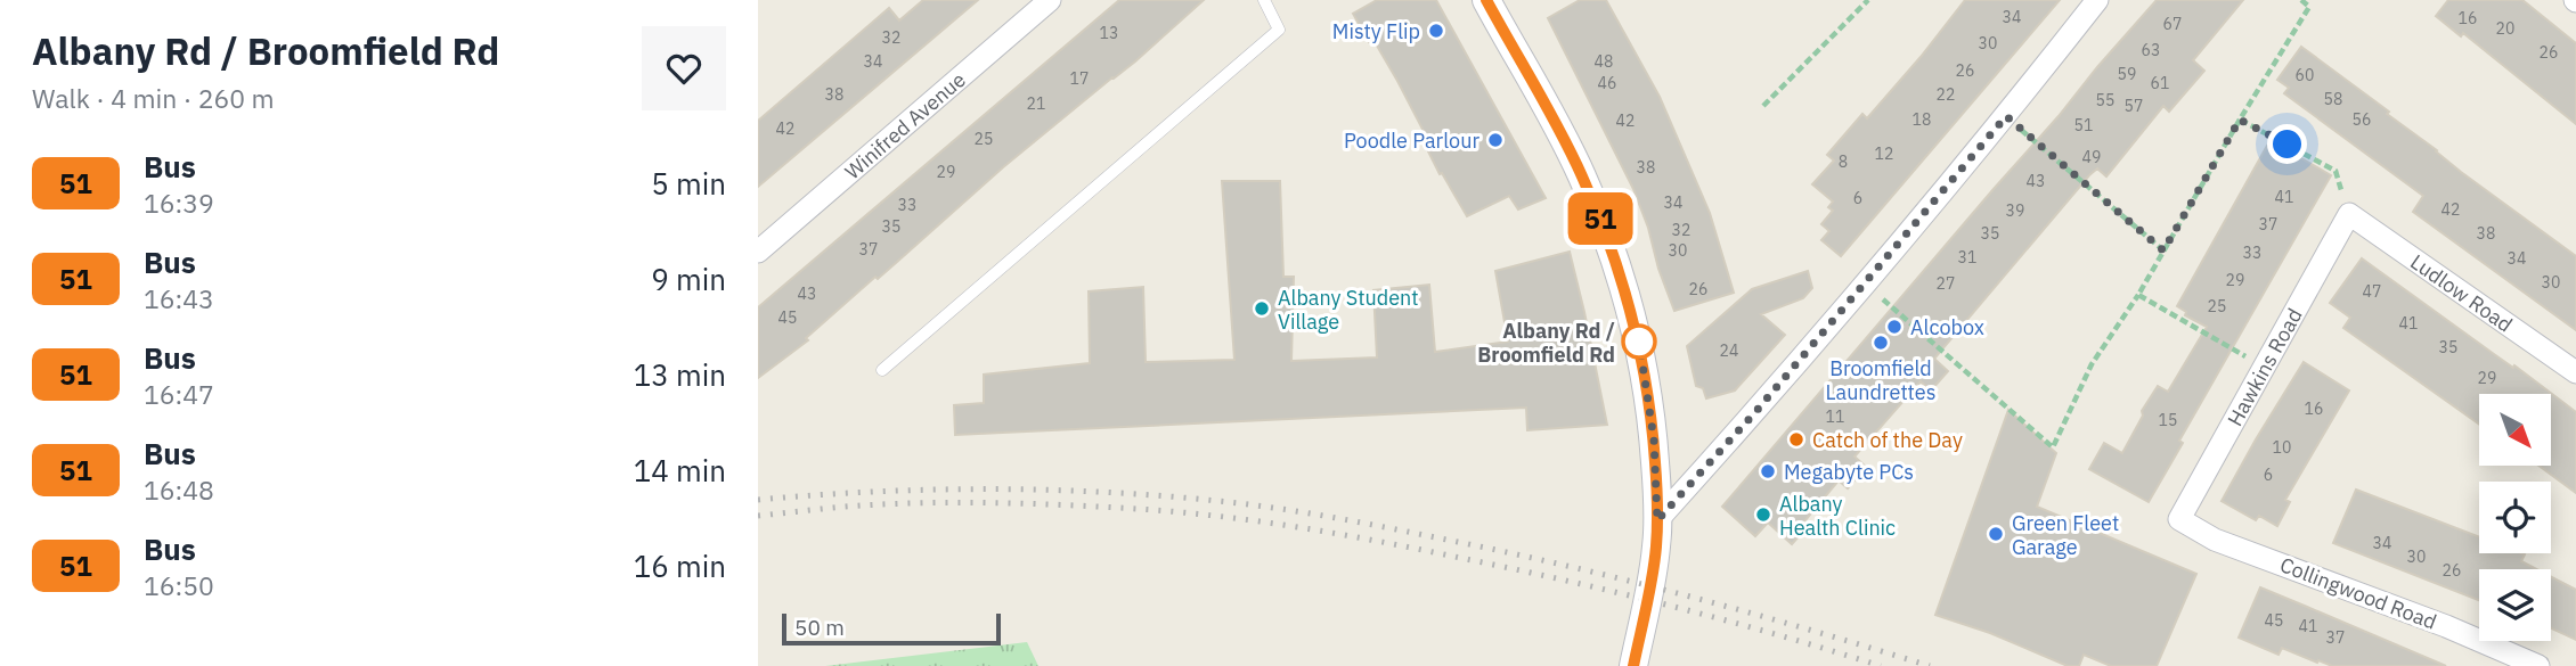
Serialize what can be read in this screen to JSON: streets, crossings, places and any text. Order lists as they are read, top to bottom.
{
  "streets": {
    "street": [
      "Winifred Avenue",
      "Ludlow Road",
      "Hawkins Road",
      "Collingwood Road"
    ]
  },
  "crossings": [
    ["Ludlow Road", "Hawkins Road"],
    ["Hawkins Road", "Collingwood Road"]
  ],
  "places": [
    "Misty Flip",
    "Poodle Parlour",
    "Albany Student Village",
    "Alcobox",
    "Albany Rd / Broomfield Rd",
    "Broomfield Laundrettes",
    "Catch of the Day",
    "Megabyte PCs",
    "Albany Health Clinic",
    "Green Fleet Garage"
  ],
  "lines": ["bus line 51"],
  "house_numbers": [
    "34",
    "16",
    "67",
    "20",
    "13",
    "32",
    "30",
    "63",
    "26",
    "34",
    "48",
    "26",
    "59",
    "60",
    "17",
    "46",
    "61",
    "38",
    "22",
    "58",
    "55",
    "21",
    "57",
    "18",
    "56",
    "42",
    "51",
    "42",
    "25",
    "12",
    "49",
    "8",
    "38",
    "29",
    "43",
    "41",
    "6",
    "34",
    "33",
    "42",
    "39",
    "37",
    "35",
    "32",
    "35",
    "38",
    "37",
    "30",
    "33",
    "31",
    "34",
    "29",
    "30",
    "27",
    "26",
    "47",
    "43",
    "25",
    "45",
    "41",
    "35",
    "24",
    "29",
    "16",
    "11",
    "15",
    "10",
    "6",
    "34",
    "30",
    "26",
    "45",
    "41",
    "37"
  ],
  "scale_bar": "50 m",
  "north": "bottom right",
  "page": {
    "heading": ["Albany Rd / Broomfield Rd", "Walk · 4 min · 260 m"],
    "on_map": "51",
    "list": [
      {
        "mark": "51",
        "name": "Bus",
        "note": "16:39",
        "value": "5 min"
      },
      {
        "mark": "51",
        "name": "Bus",
        "note": "16:43",
        "value": "9 min"
      },
      {
        "mark": "51",
        "name": "Bus",
        "note": "16:47",
        "value": "13 min"
      },
      {
        "mark": "51",
        "name": "Bus",
        "note": "16:48",
        "value": "14 min"
      },
      {
        "mark": "51",
        "name": "Bus",
        "note": "16:50",
        "value": "16 min"
      }
    ],
    "scale": "50 m"
  }
}
